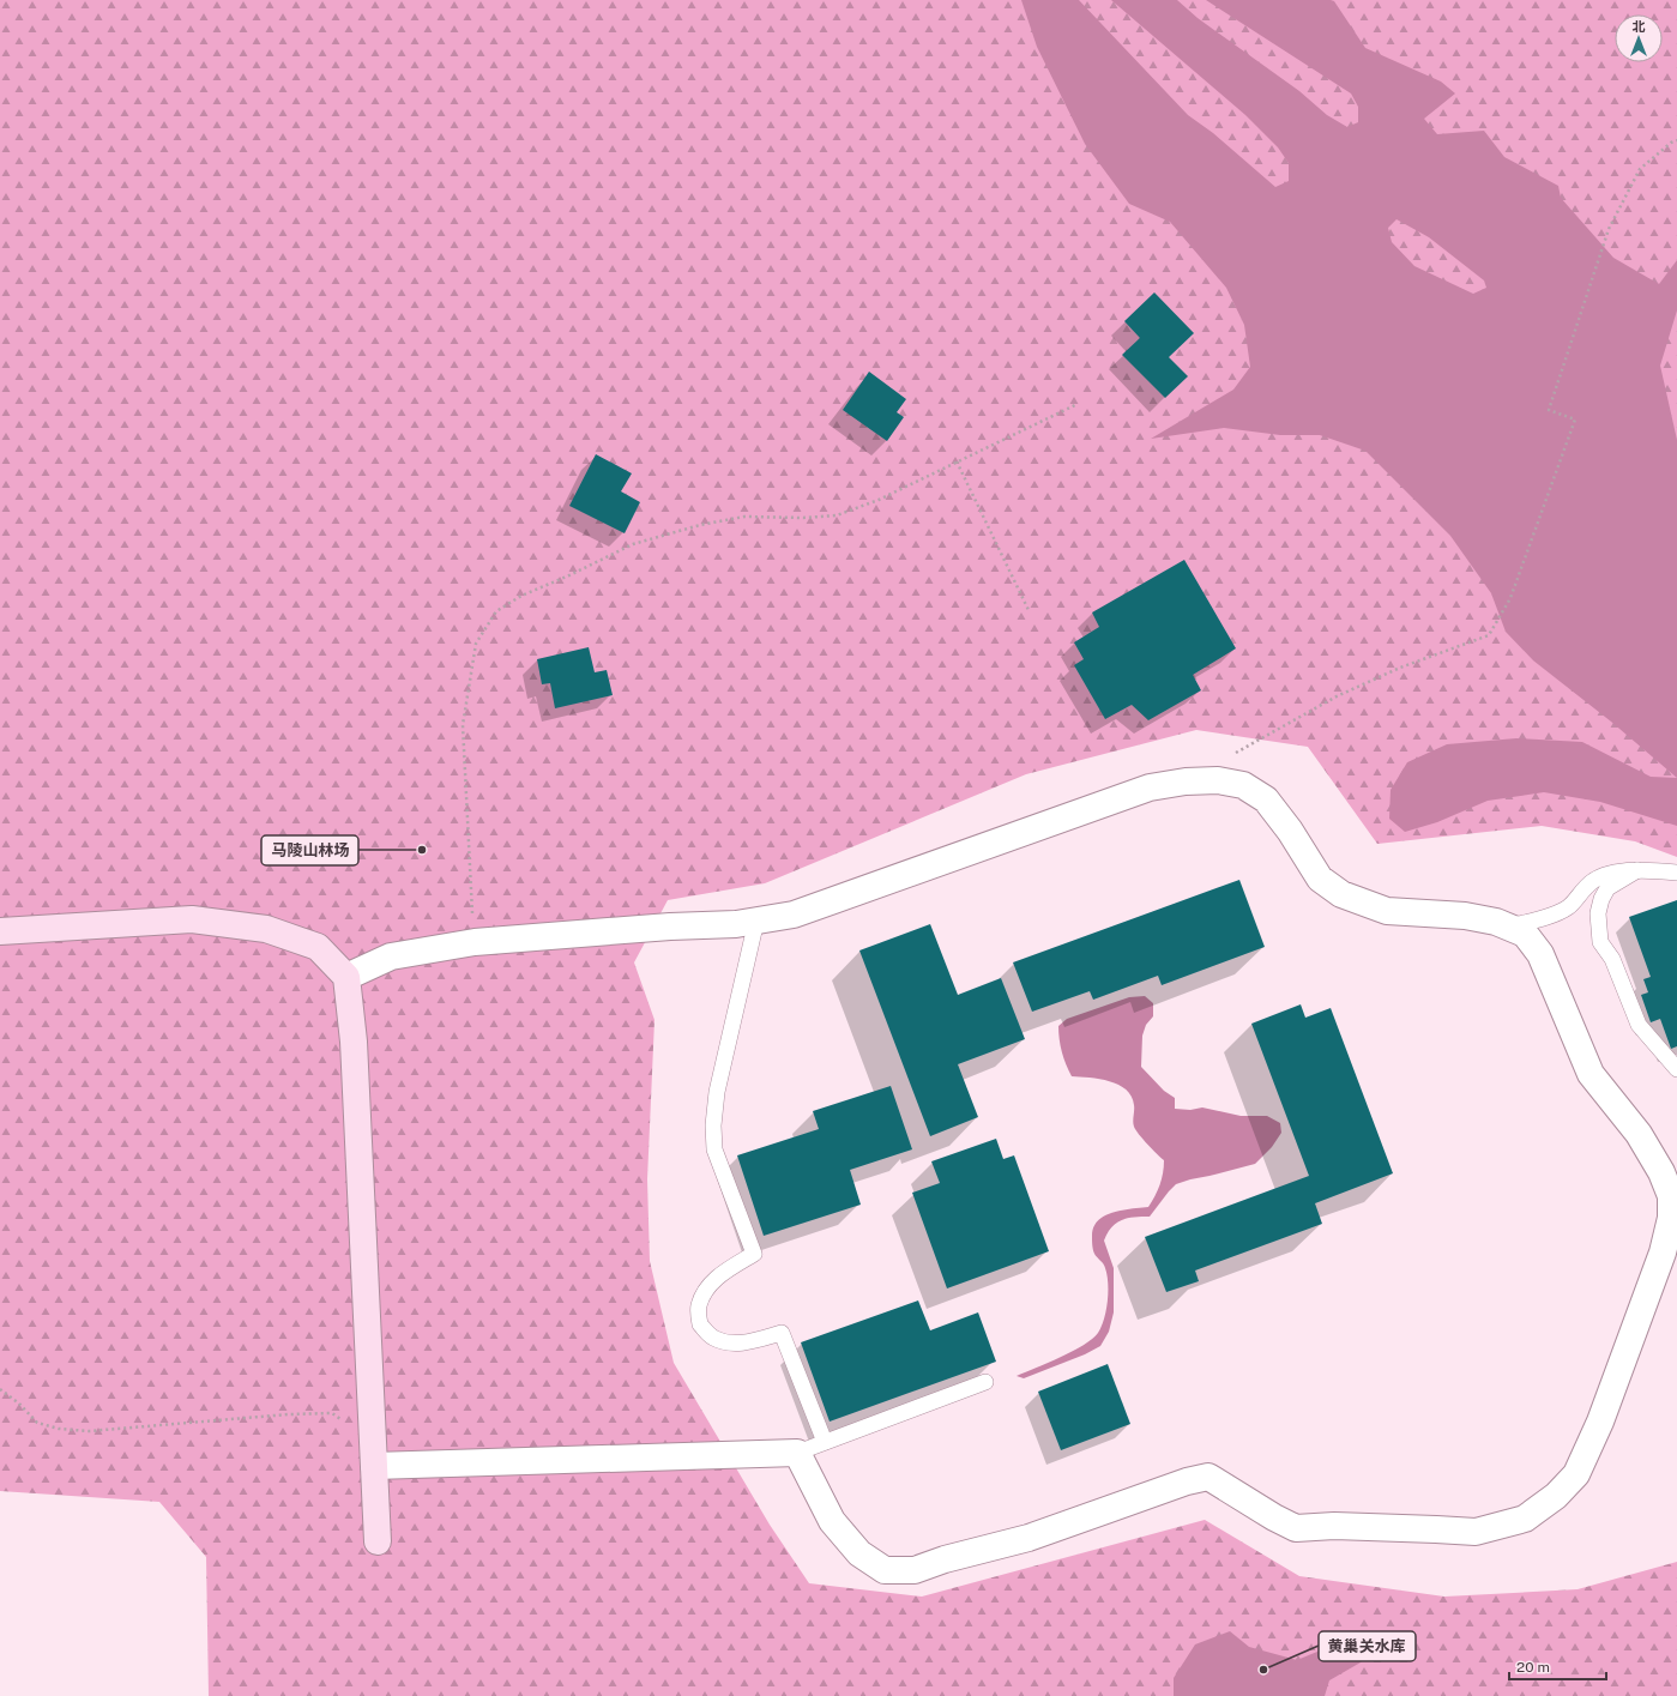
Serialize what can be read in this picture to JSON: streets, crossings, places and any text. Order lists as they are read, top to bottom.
{
  "places": ["马陵山林场", "黄巢关水库"],
  "scale_bar": "20 m",
  "north": "top"
}
